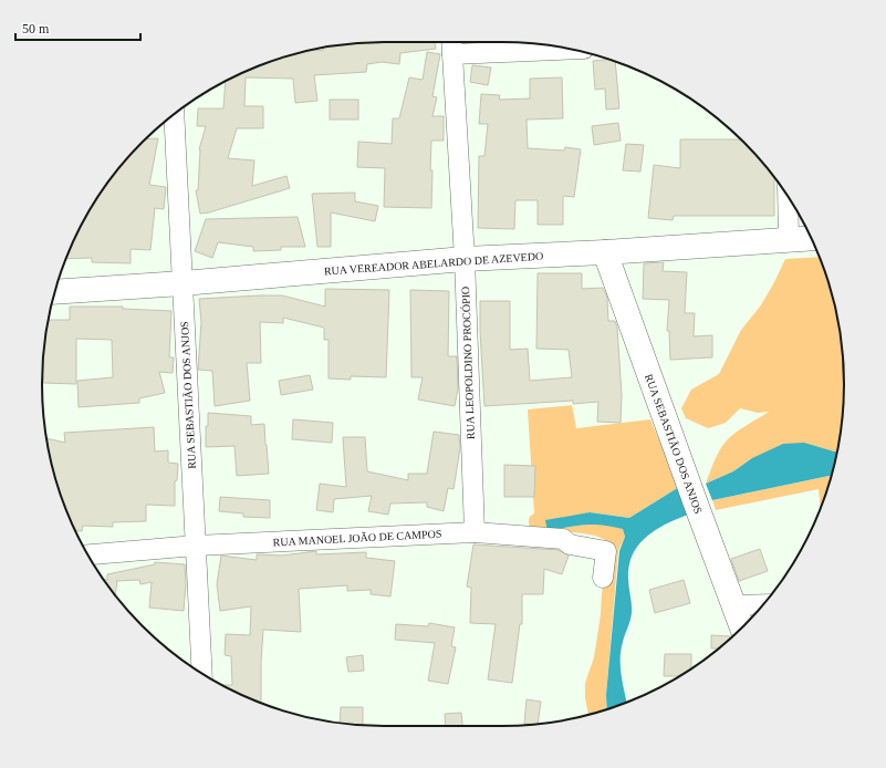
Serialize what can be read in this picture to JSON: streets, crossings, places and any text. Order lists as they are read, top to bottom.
{
  "streets": {
    "street": [
      "RUA VEREADOR ABELARDO DE AZEVEDO",
      "RUA LEOPOLDINO PROCÓPIO",
      "RUA SEBASTIÃO DOS ANJOS",
      "RUA MANOEL JOÃO DE CAMPOS"
    ]
  },
  "crossings": [
    ["RUA VEREADOR ABELARDO DE AZEVEDO", "RUA LEOPOLDINO PROCÓPIO"],
    ["RUA VEREADOR ABELARDO DE AZEVEDO", "RUA SEBASTIÃO DOS ANJOS"],
    ["RUA LEOPOLDINO PROCÓPIO", "RUA MANOEL JOÃO DE CAMPOS"],
    ["RUA SEBASTIÃO DOS ANJOS", "RUA MANOEL JOÃO DE CAMPOS"]
  ],
  "scale_bar": "50 m"
}
